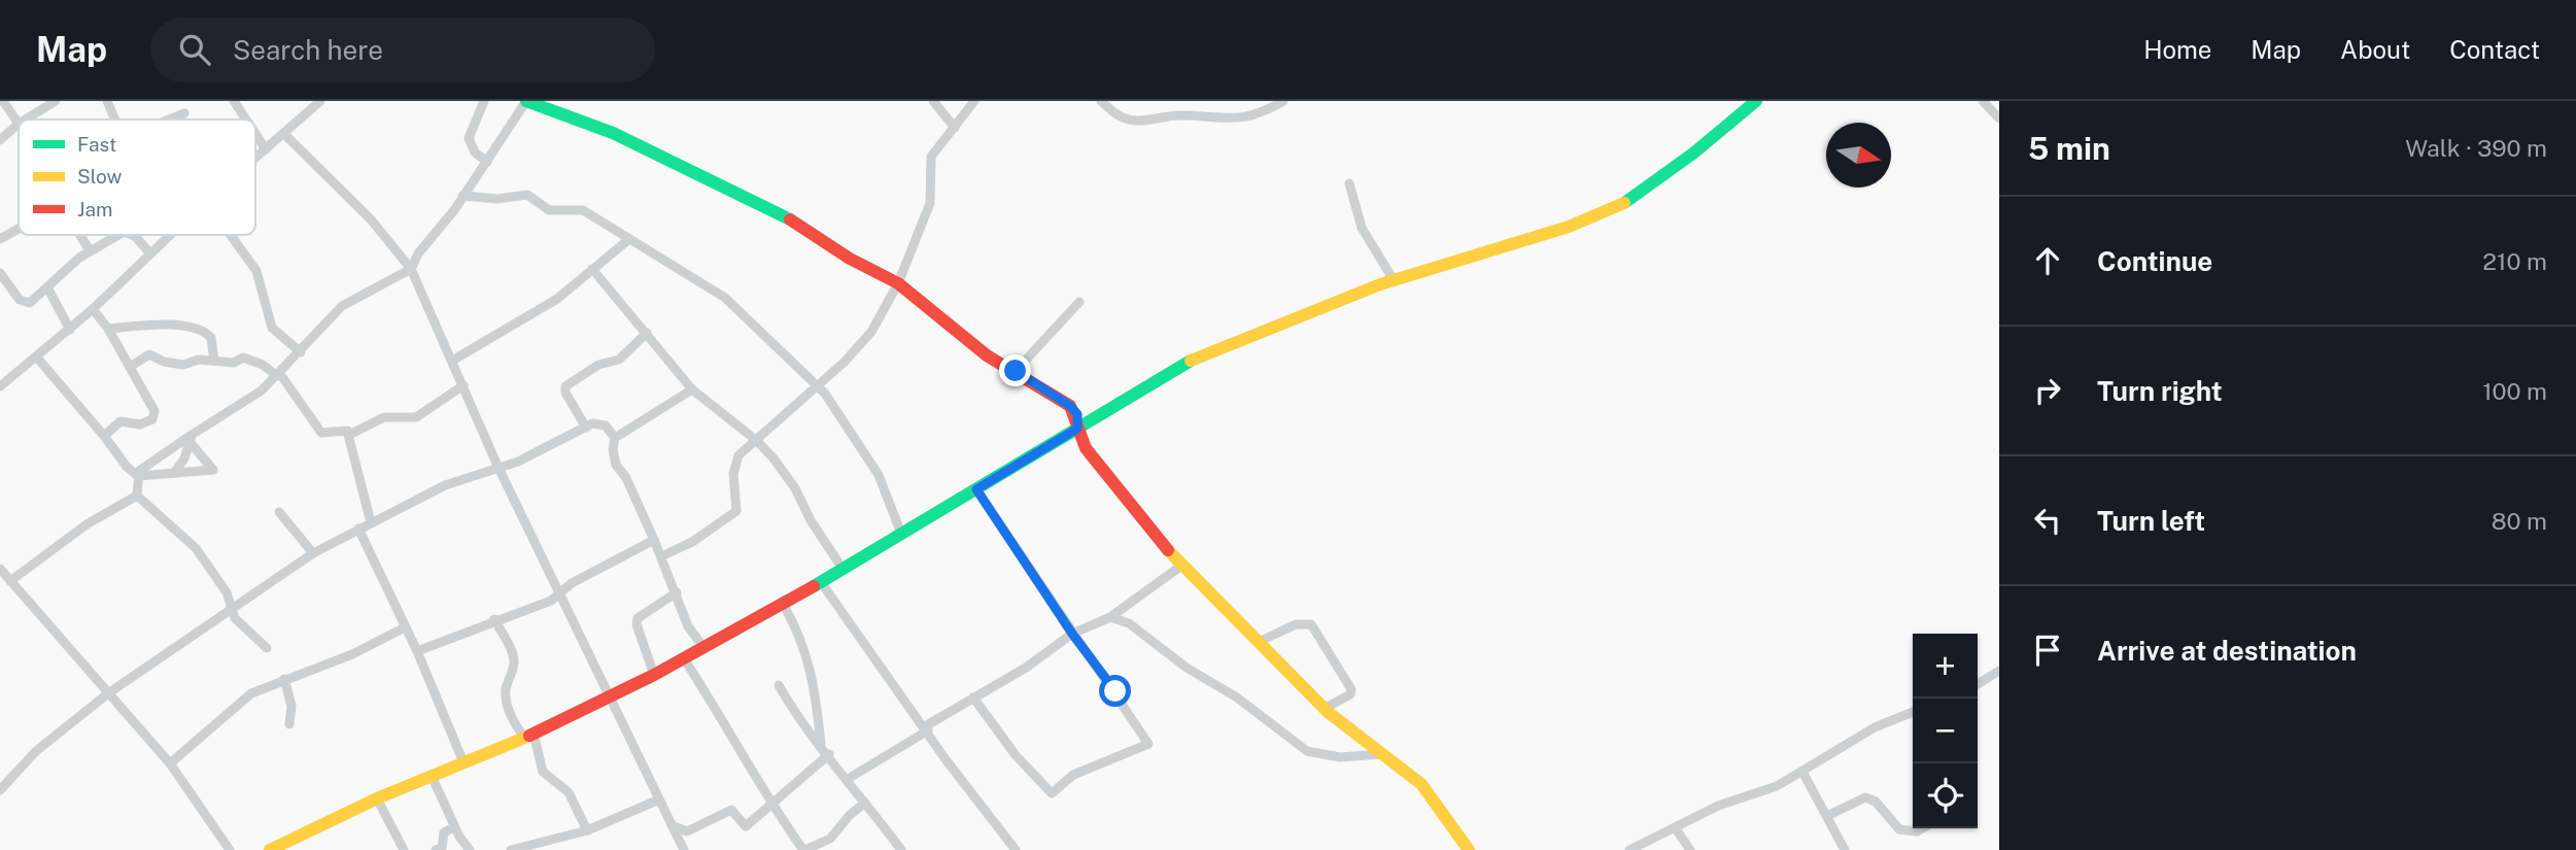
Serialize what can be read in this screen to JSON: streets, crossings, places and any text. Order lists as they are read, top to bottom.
{
  "legend": ["Fast", "Slow", "Jam"],
  "north": "right",
  "page": {
    "header": "Map",
    "search": "Search here",
    "nav": [
      "Home",
      "Map",
      "About",
      "Contact"
    ],
    "heading": ["5 min", "Walk · 390 m"],
    "list": [
      ["Continue", "210 m"],
      ["Turn right", "100 m"],
      ["Turn left", "80 m"],
      "Arrive at destination"
    ],
    "map_buttons": ["+", "−"]
  }
}
